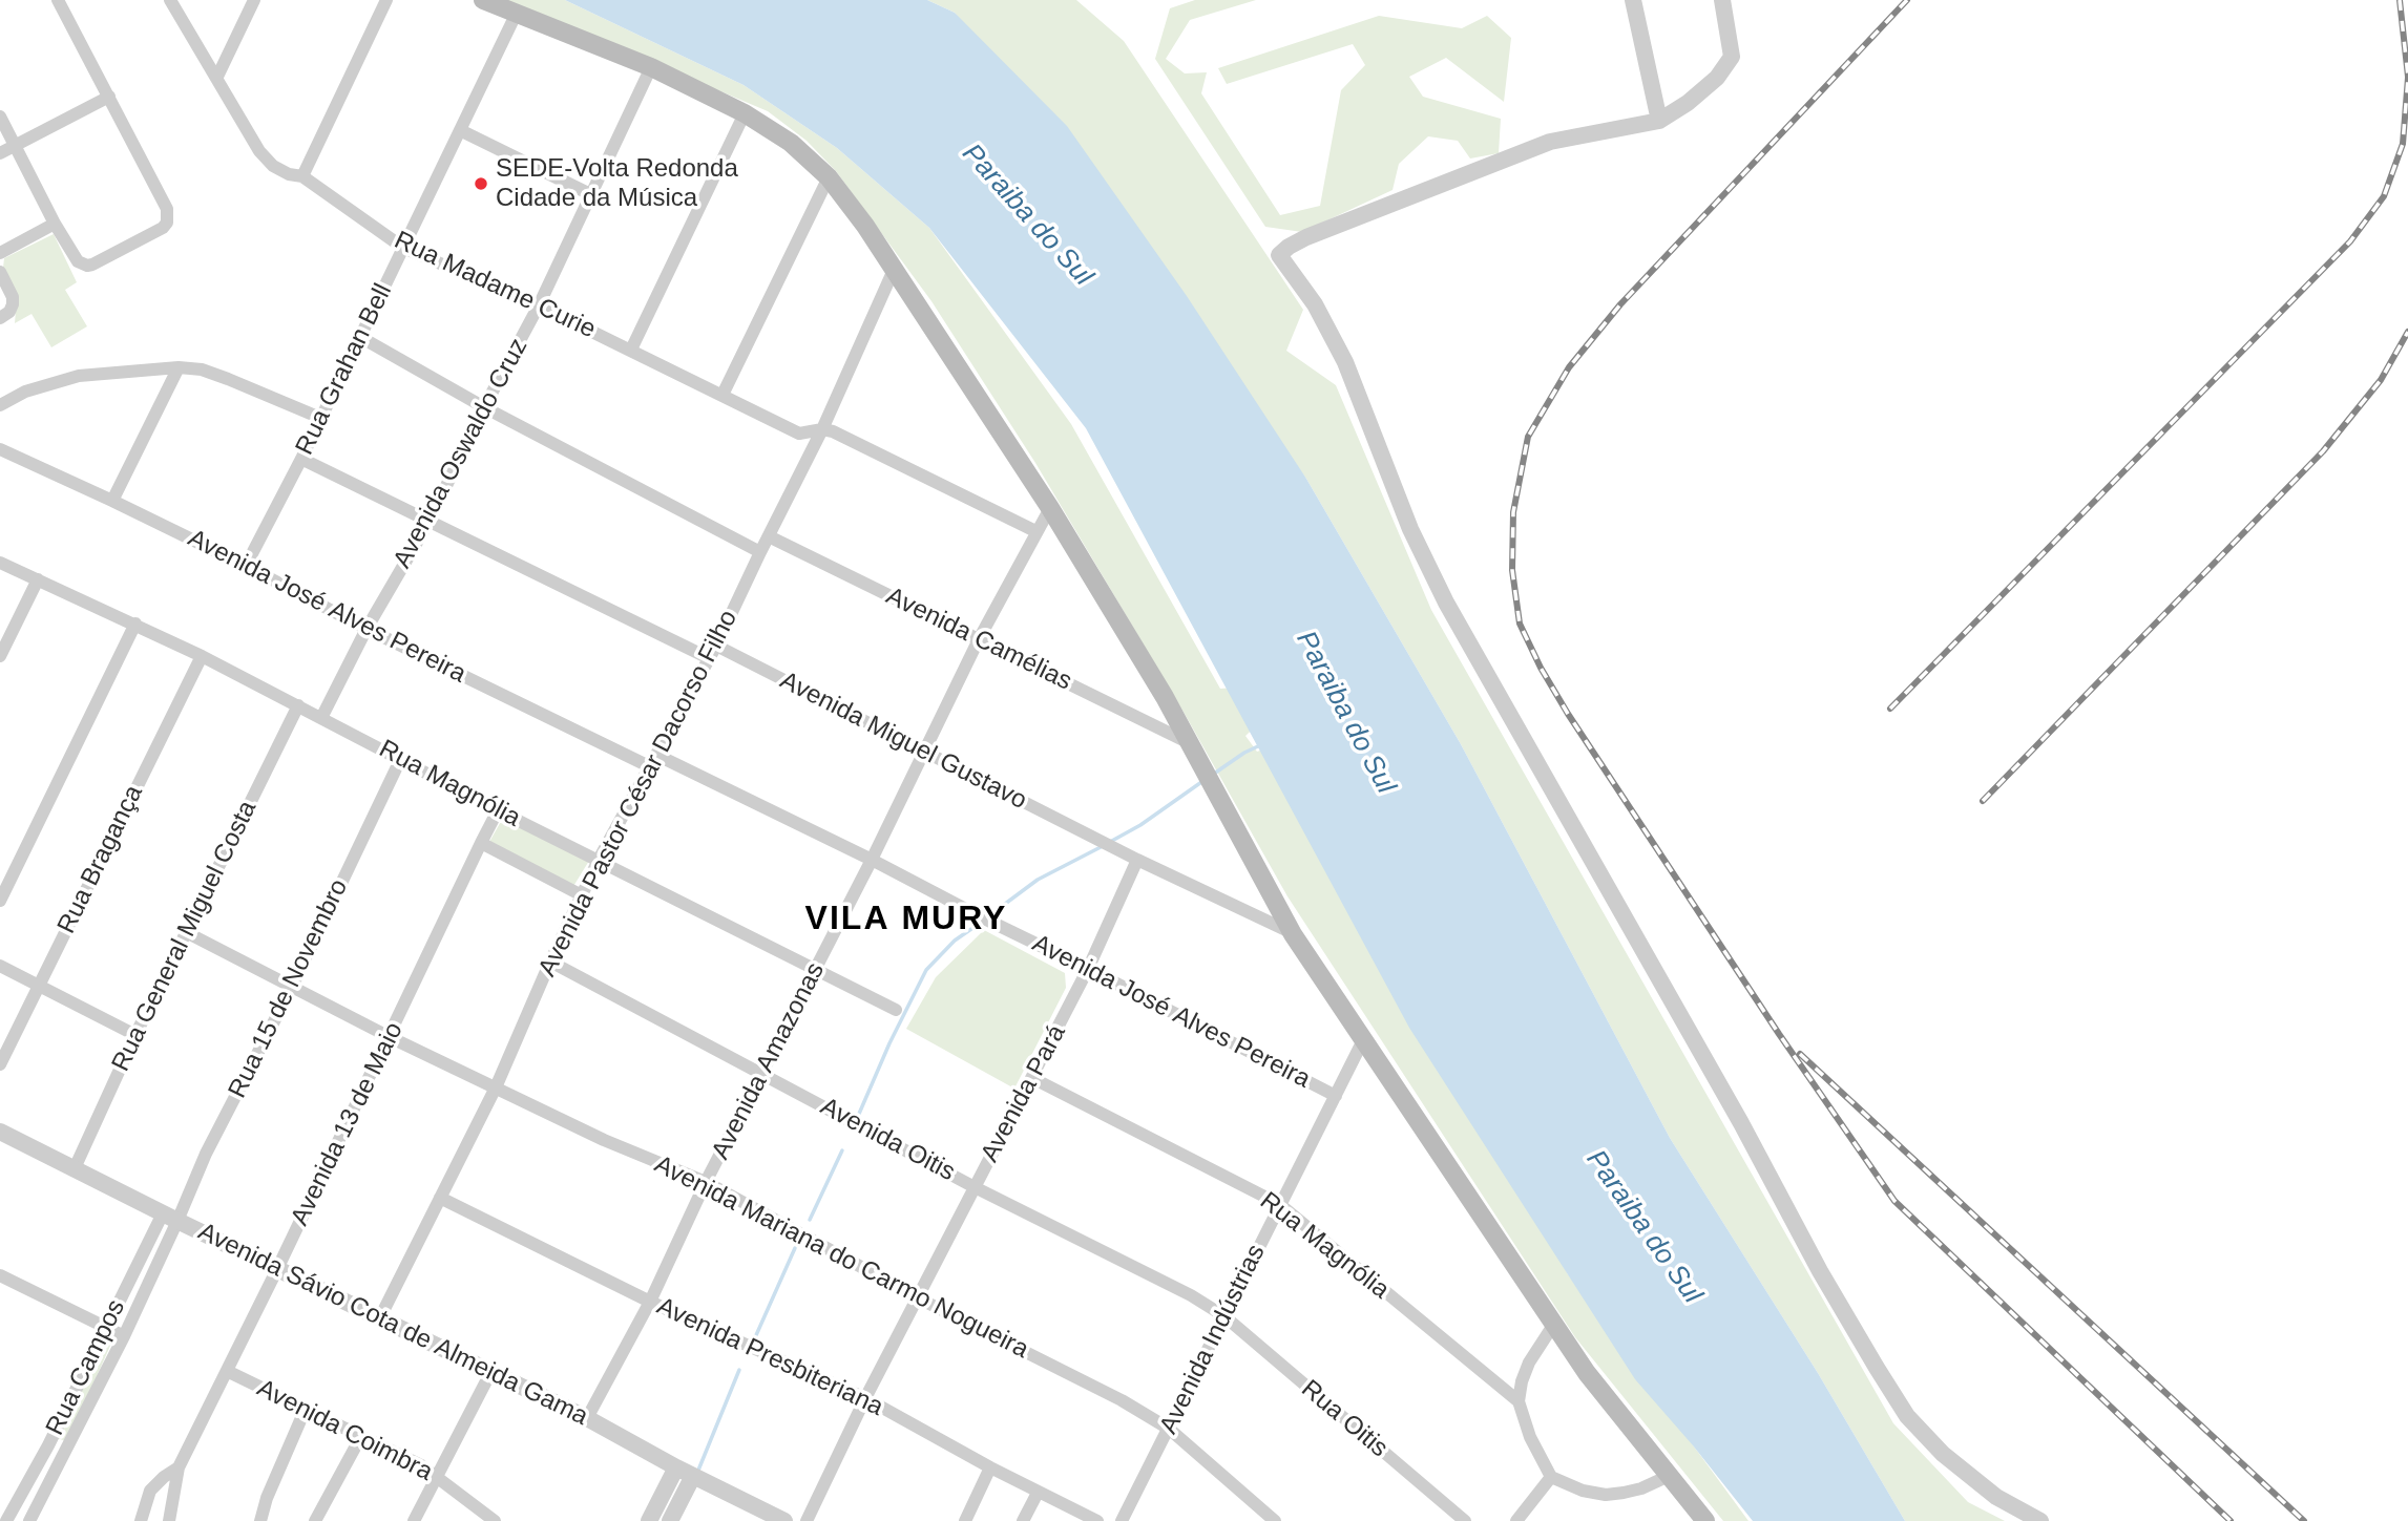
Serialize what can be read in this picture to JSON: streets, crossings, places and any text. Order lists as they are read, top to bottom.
{
  "streets": {
    "street": [
      "Rua Madame Curie",
      "Rua Grahan Bell",
      "Avenida Oswaldo Cruz",
      "Avenida José Alves Pereira",
      "Avenida Camélias",
      "Avenida Miguel Gustavo",
      "Rua Magnólia",
      "Avenida Pastor César Dacorso Filho",
      "Rua Bragança",
      "Rua General Miguel Costa",
      "Rua 15 de Novembro",
      "Avenida Amazonas",
      "Avenida Pará",
      "Avenida 13 de Maio",
      "Avenida Oitis",
      "Avenida Mariana do Carmo Nogueira",
      "Avenida Sávio Cota de Almeida Gama",
      "Avenida Indústrias",
      "Avenida Presbiteriana",
      "Rua Campos",
      "Rua Oitis",
      "Avenida Coimbra"
    ]
  },
  "crossings": [
    ["Rua Madame Curie", "Rua Grahan Bell"],
    ["Rua Madame Curie", "Avenida Oswaldo Cruz"],
    ["Rua Madame Curie", "Avenida Pastor César Dacorso Filho"],
    ["Rua Madame Curie", "Avenida Amazonas"],
    ["Rua Grahan Bell", "Avenida José Alves Pereira"],
    ["Avenida Oswaldo Cruz", "Avenida José Alves Pereira"],
    ["Avenida Oswaldo Cruz", "Rua Magnólia"],
    ["Avenida José Alves Pereira", "Avenida Pastor César Dacorso Filho"],
    ["Avenida José Alves Pereira", "Avenida Amazonas"],
    ["Avenida José Alves Pereira", "Avenida Pará"],
    ["Avenida José Alves Pereira", "Avenida Indústrias"],
    ["Avenida Camélias", "Avenida Pastor César Dacorso Filho"],
    ["Avenida Camélias", "Avenida Amazonas"],
    ["Avenida Miguel Gustavo", "Avenida Pastor César Dacorso Filho"],
    ["Avenida Miguel Gustavo", "Avenida Amazonas"],
    ["Avenida Miguel Gustavo", "Avenida Pará"],
    ["Rua Magnólia", "Avenida Pastor César Dacorso Filho"],
    ["Rua Magnólia", "Rua Bragança"],
    ["Rua Magnólia", "Rua General Miguel Costa"],
    ["Rua Magnólia", "Rua 15 de Novembro"],
    ["Rua Magnólia", "Avenida Amazonas"],
    ["Rua Magnólia", "Avenida Pará"],
    ["Rua Magnólia", "Avenida 13 de Maio"],
    ["Rua Magnólia", "Avenida Indústrias"],
    ["Avenida Pastor César Dacorso Filho", "Avenida Oitis"],
    ["Avenida Pastor César Dacorso Filho", "Avenida Mariana do Carmo Nogueira"],
    ["Avenida Pastor César Dacorso Filho", "Avenida Sávio Cota de Almeida Gama"],
    ["Avenida Pastor César Dacorso Filho", "Avenida Presbiteriana"],
    ["Rua General Miguel Costa", "Avenida Mariana do Carmo Nogueira"],
    ["Rua General Miguel Costa", "Avenida Sávio Cota de Almeida Gama"],
    ["Rua 15 de Novembro", "Avenida Mariana do Carmo Nogueira"],
    ["Rua 15 de Novembro", "Avenida Sávio Cota de Almeida Gama"],
    ["Rua 15 de Novembro", "Rua Campos"],
    ["Avenida Amazonas", "Avenida Oitis"],
    ["Avenida Amazonas", "Avenida Mariana do Carmo Nogueira"],
    ["Avenida Amazonas", "Avenida Sávio Cota de Almeida Gama"],
    ["Avenida Amazonas", "Avenida Presbiteriana"],
    ["Avenida Pará", "Avenida Oitis"],
    ["Avenida Pará", "Avenida Mariana do Carmo Nogueira"],
    ["Avenida Pará", "Avenida Presbiteriana"],
    ["Avenida 13 de Maio", "Avenida Mariana do Carmo Nogueira"],
    ["Avenida 13 de Maio", "Avenida Sávio Cota de Almeida Gama"],
    ["Avenida 13 de Maio", "Avenida Coimbra"],
    ["Avenida Oitis", "Avenida Indústrias"],
    ["Avenida Oitis", "Rua Oitis"],
    ["Avenida Mariana do Carmo Nogueira", "Avenida Indústrias"],
    ["Avenida Sávio Cota de Almeida Gama", "Rua Campos"],
    ["Avenida Indústrias", "Rua Oitis"]
  ],
  "districts": ["VILA MURY"],
  "water": ["Paraiba do Sul"],
  "places": ["SEDE-Volta Redonda Cidade da Música"]
}
